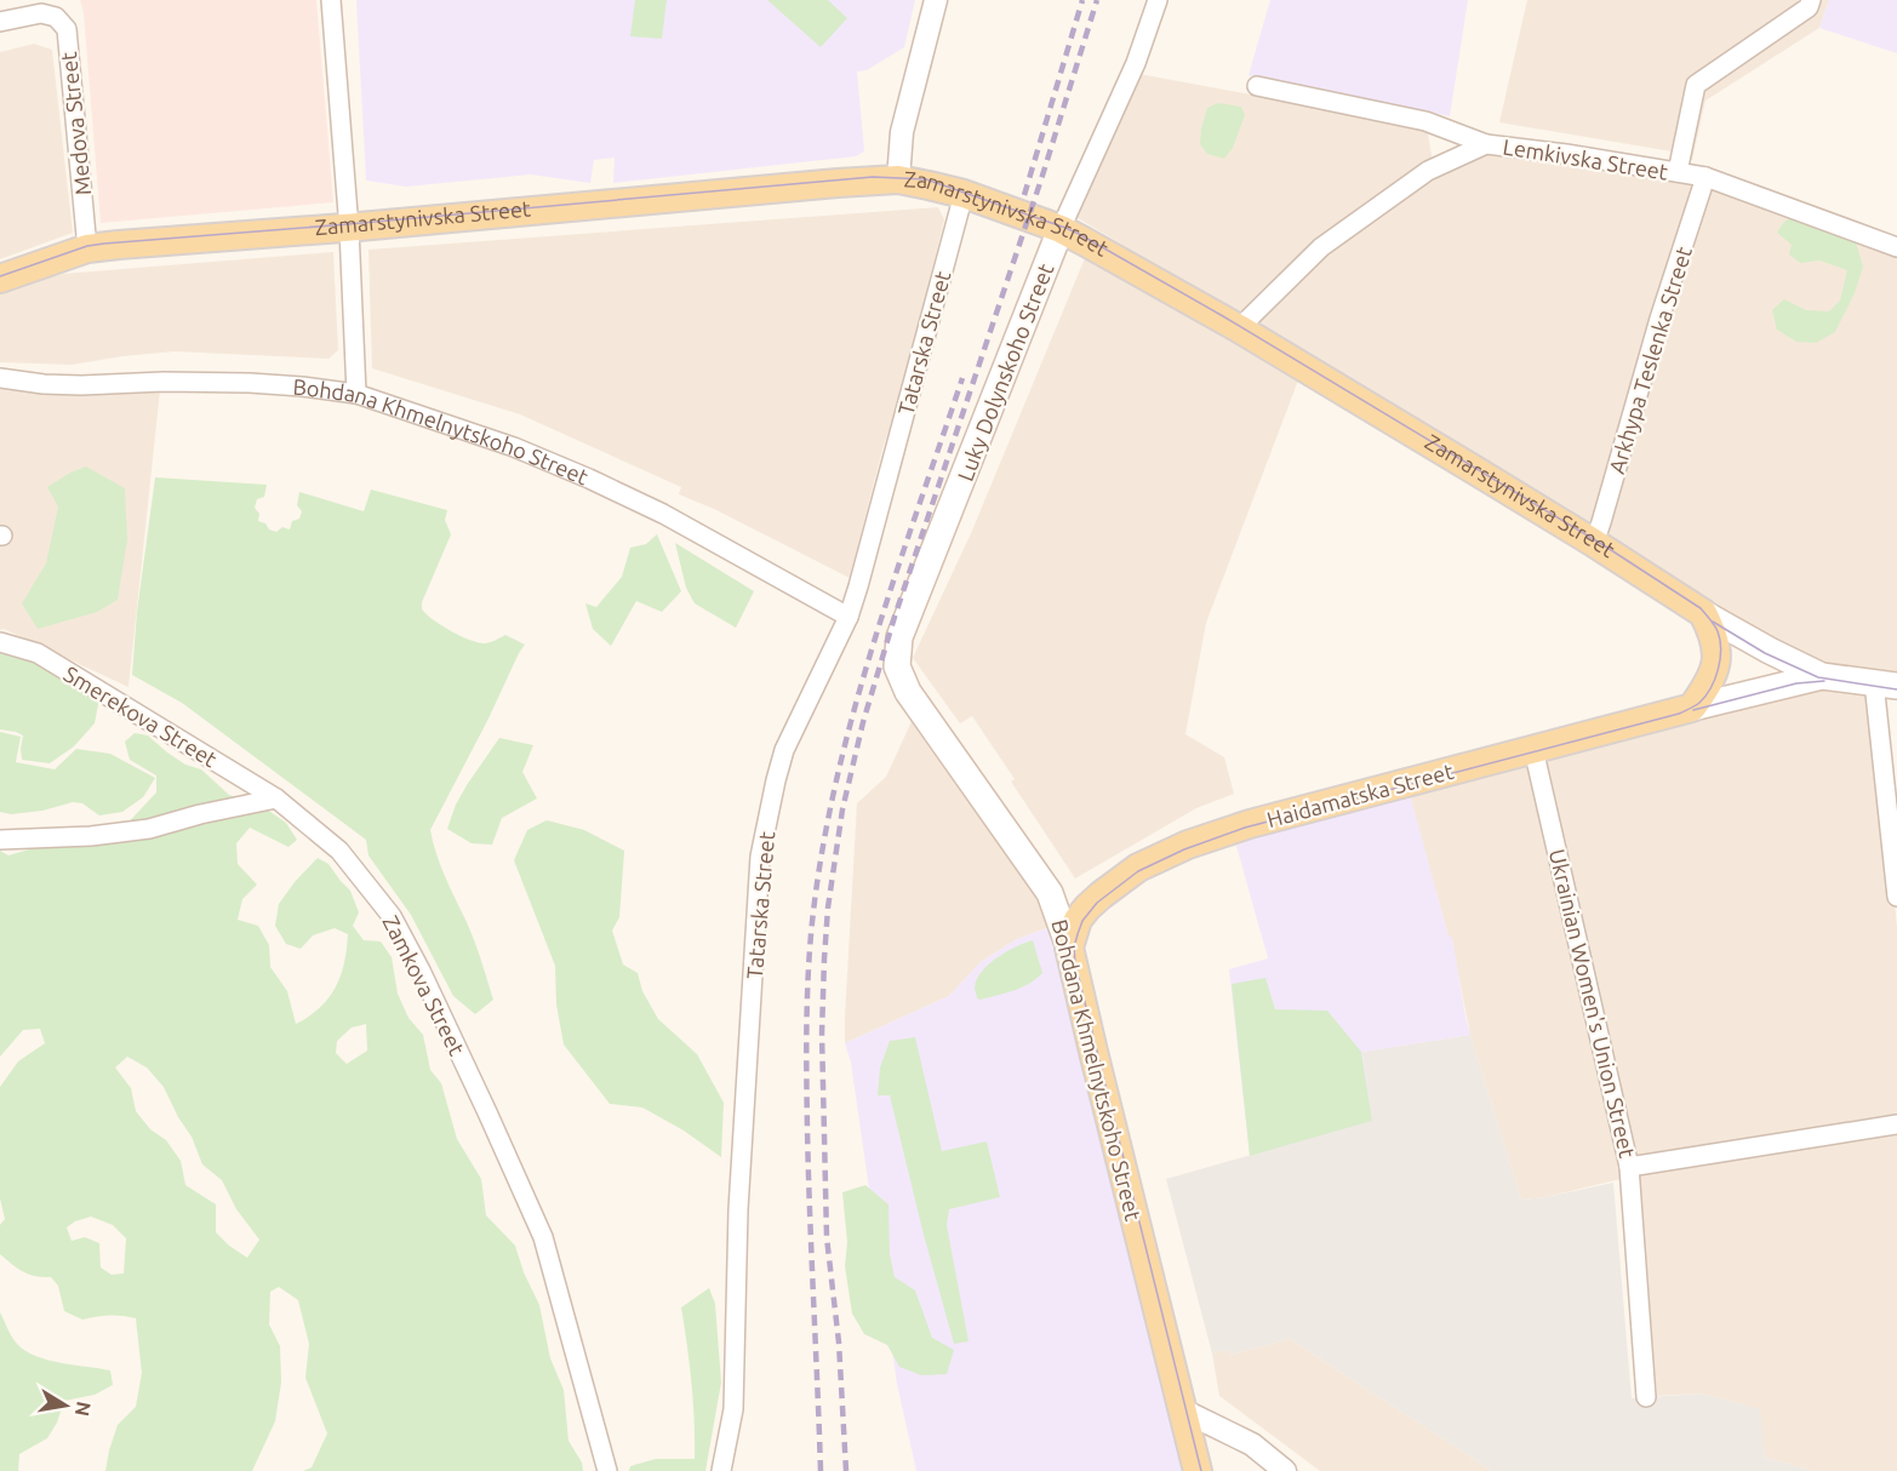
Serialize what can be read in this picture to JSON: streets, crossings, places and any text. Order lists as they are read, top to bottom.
{
  "streets": {
    "main road": [
      "Zamarstynivska Street",
      "Luky Dolynskoho Street",
      "Bohdana Khmelnytskoho Street",
      "Haidamatska Street"
    ],
    "street": [
      "Medova Street",
      "Lemkivska Street",
      "Tatarska Street",
      "Arkhypa Teslenka Street",
      "Smerekova Street",
      "Zamkova Street",
      "Ukrainian Women's Union Street"
    ]
  },
  "crossings": [
    ["Medova Street", "Zamarstynivska Street"],
    ["Lemkivska Street", "Zamarstynivska Street"],
    ["Lemkivska Street", "Arkhypa Teslenka Street"],
    ["Zamarstynivska Street", "Tatarska Street"],
    ["Zamarstynivska Street", "Arkhypa Teslenka Street"],
    ["Zamarstynivska Street", "Luky Dolynskoho Street"],
    ["Zamarstynivska Street", "Haidamatska Street"],
    ["Tatarska Street", "Bohdana Khmelnytskoho Street"],
    ["Luky Dolynskoho Street", "Bohdana Khmelnytskoho Street"],
    ["Bohdana Khmelnytskoho Street", "Haidamatska Street"],
    ["Smerekova Street", "Zamkova Street"],
    ["Haidamatska Street", "Ukrainian Women's Union Street"]
  ],
  "north": "right"
}
